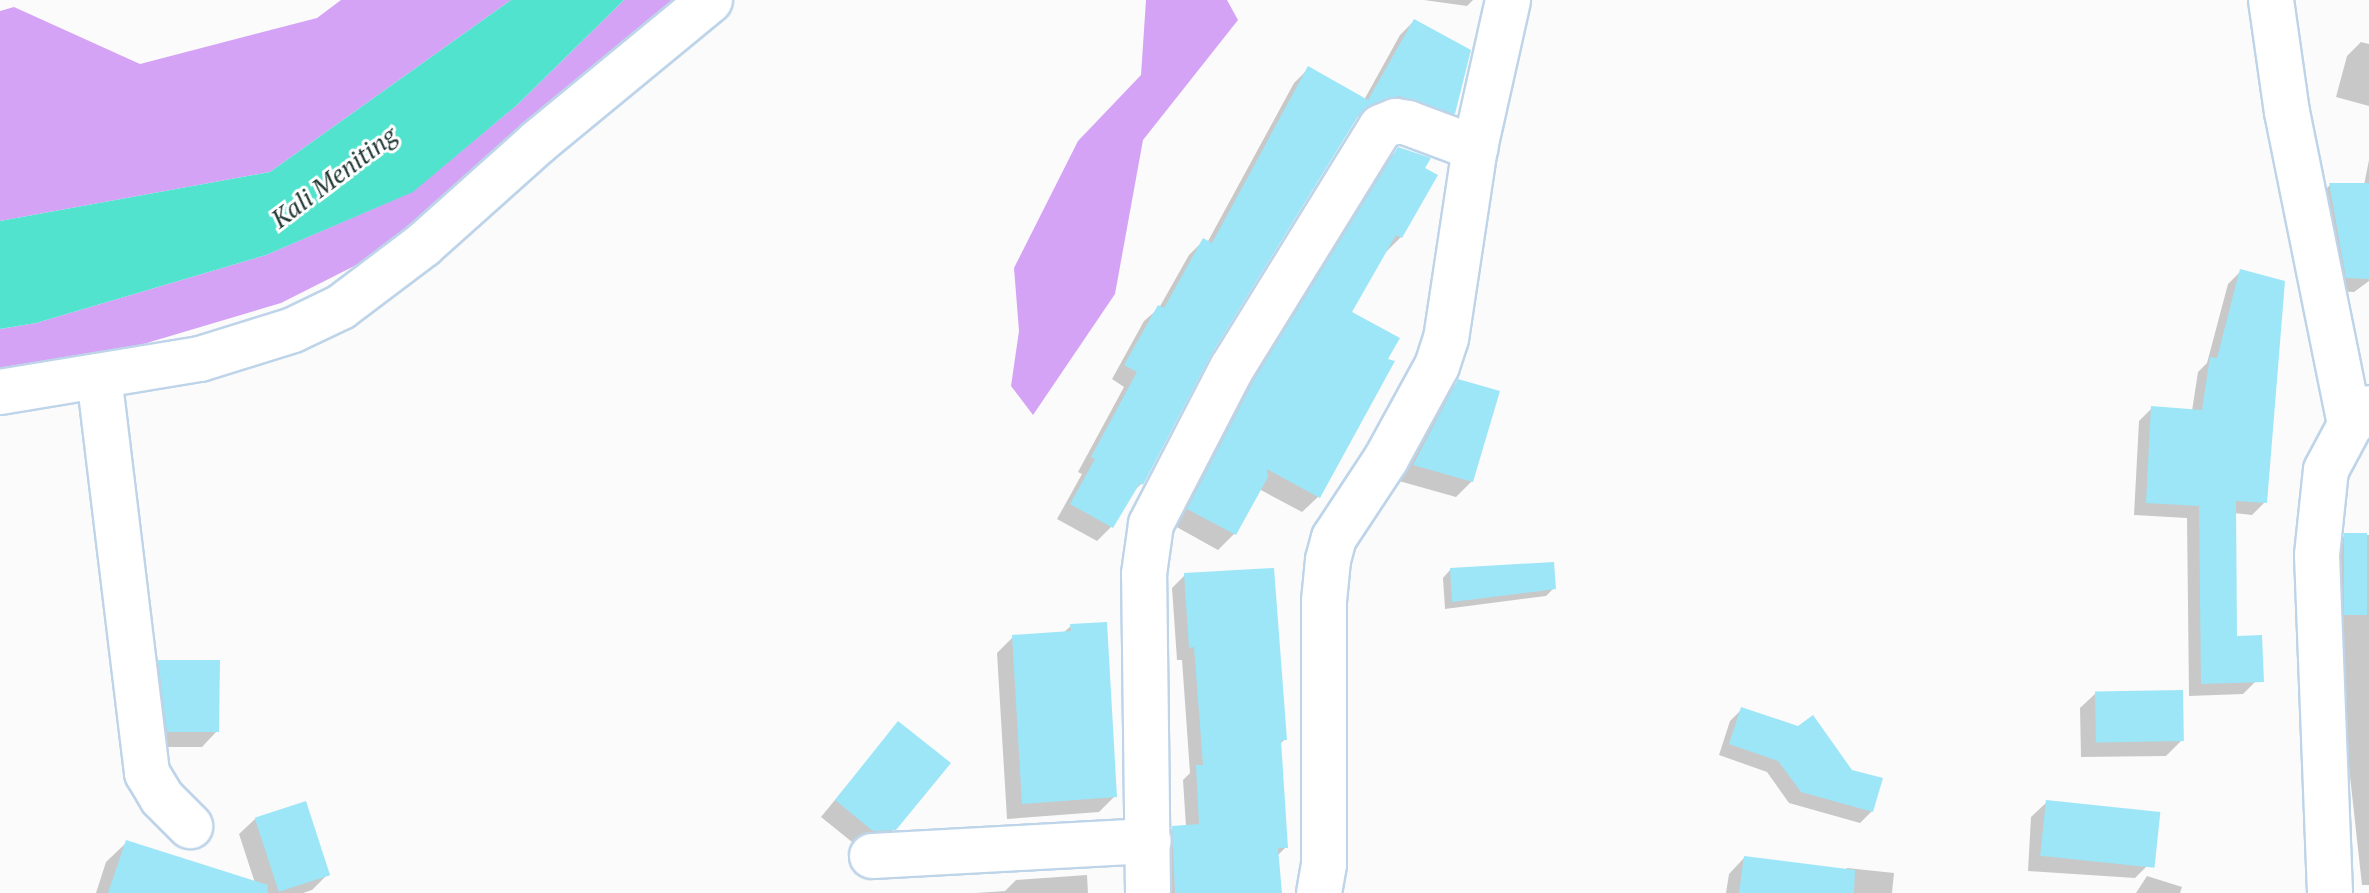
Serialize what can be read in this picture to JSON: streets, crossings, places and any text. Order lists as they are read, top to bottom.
{
  "water": ["Kali Meniting"]
}
